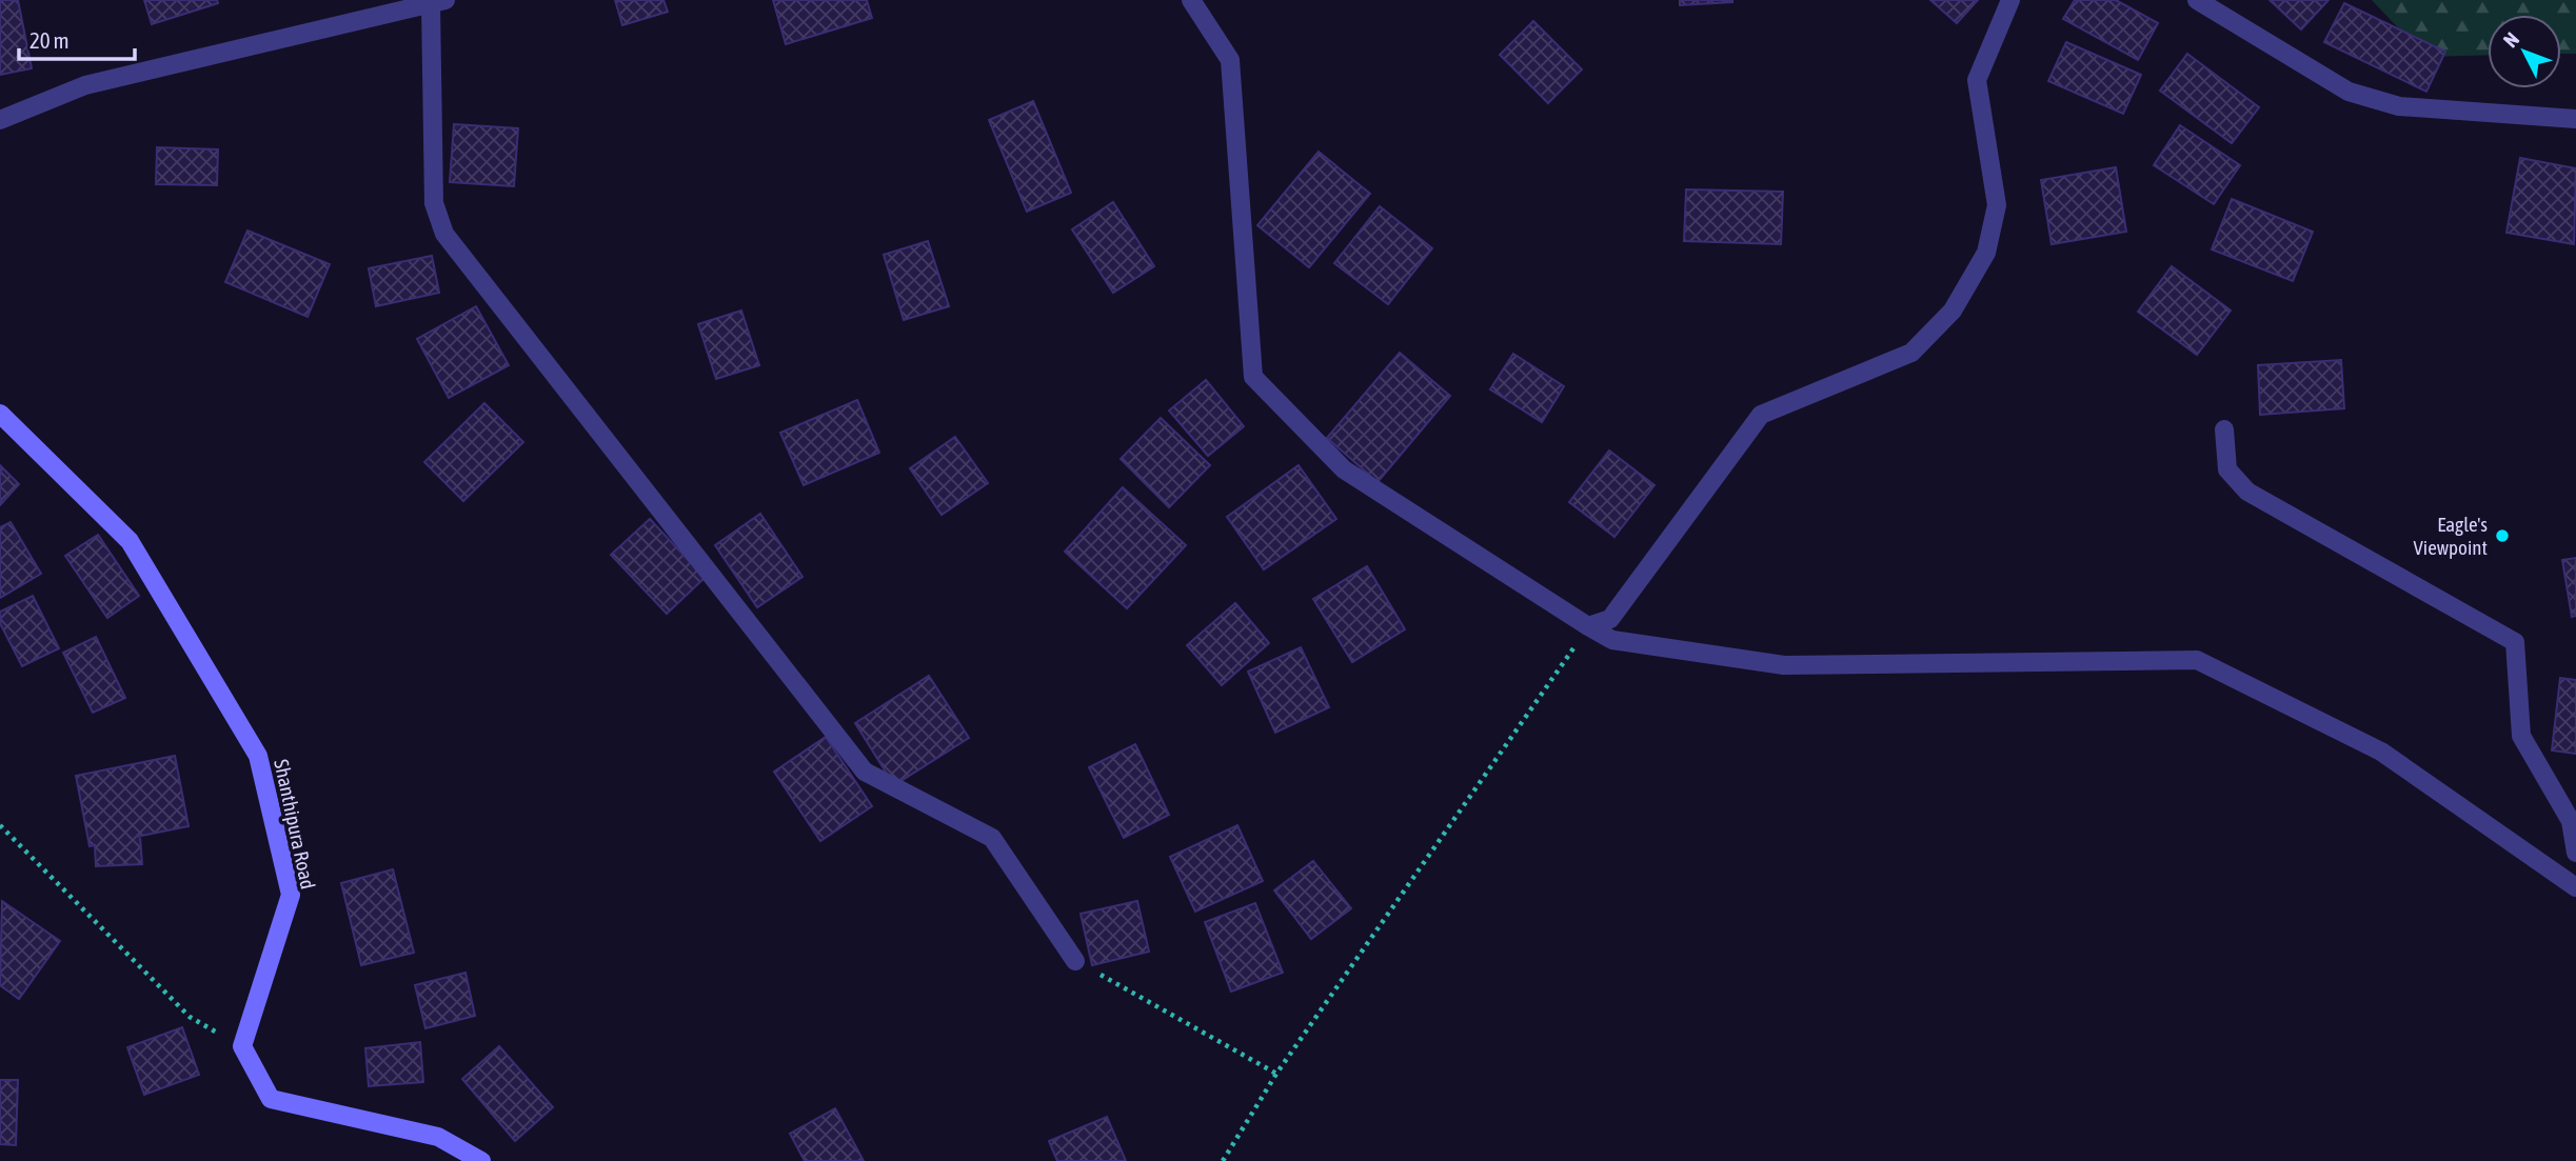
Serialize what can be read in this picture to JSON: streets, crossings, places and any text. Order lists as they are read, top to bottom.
{
  "streets": {
    "street": ["Shanthipura Road"]
  },
  "places": ["Eagle's Viewpoint"],
  "scale_bar": "20 m",
  "north": "top left"
}
